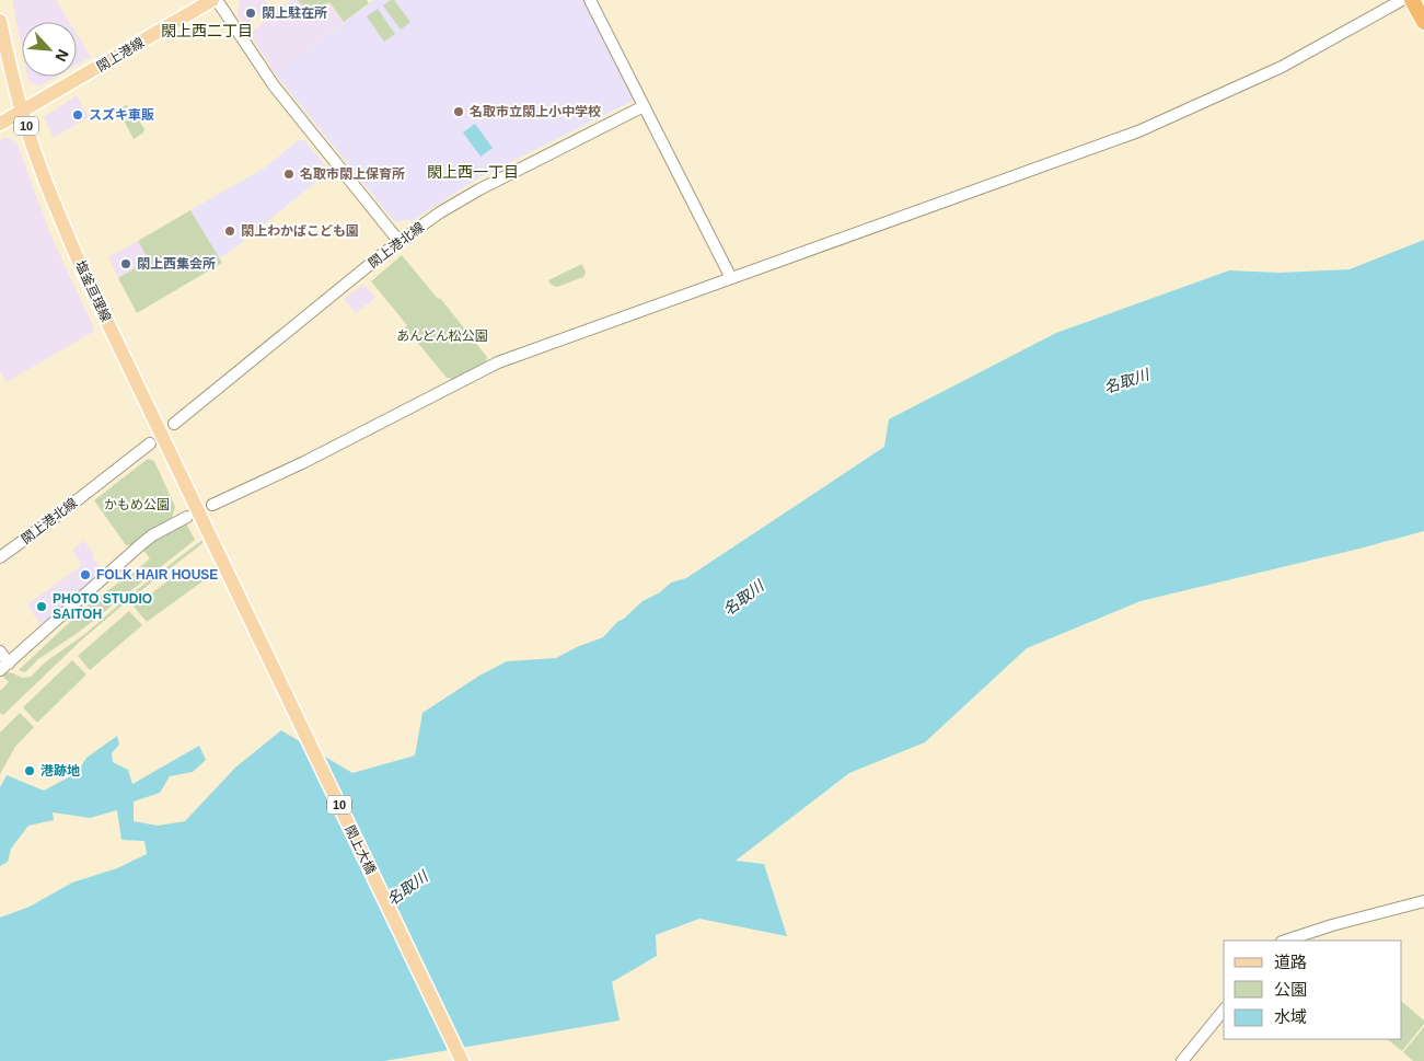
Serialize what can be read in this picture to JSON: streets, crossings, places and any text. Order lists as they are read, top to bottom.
{
  "streets": {
    "main road": [
      "閖上港線",
      "10",
      "塩釜亘理線",
      "閖上大橋"
    ],
    "street": ["閖上港北線"]
  },
  "crossings": [
    ["閖上港線", "塩釜亘理線"],
    ["塩釜亘理線", "閖上大橋"]
  ],
  "districts": ["閖上西二丁目", "閖上西一丁目"],
  "water": ["名取川"],
  "parks": ["あんどん松公園", "かもめ公園"],
  "places": [
    "閖上駐在所",
    "名取市立閖上小中学校",
    "スズキ車販",
    "名取市閖上保育所",
    "閖上わかばこども園",
    "閖上西集会所",
    "FOLK HAIR HOUSE",
    "PHOTO STUDIO SAITOH",
    "港跡地"
  ],
  "legend": ["道路", "公園", "水域"],
  "north": "bottom right"
}
